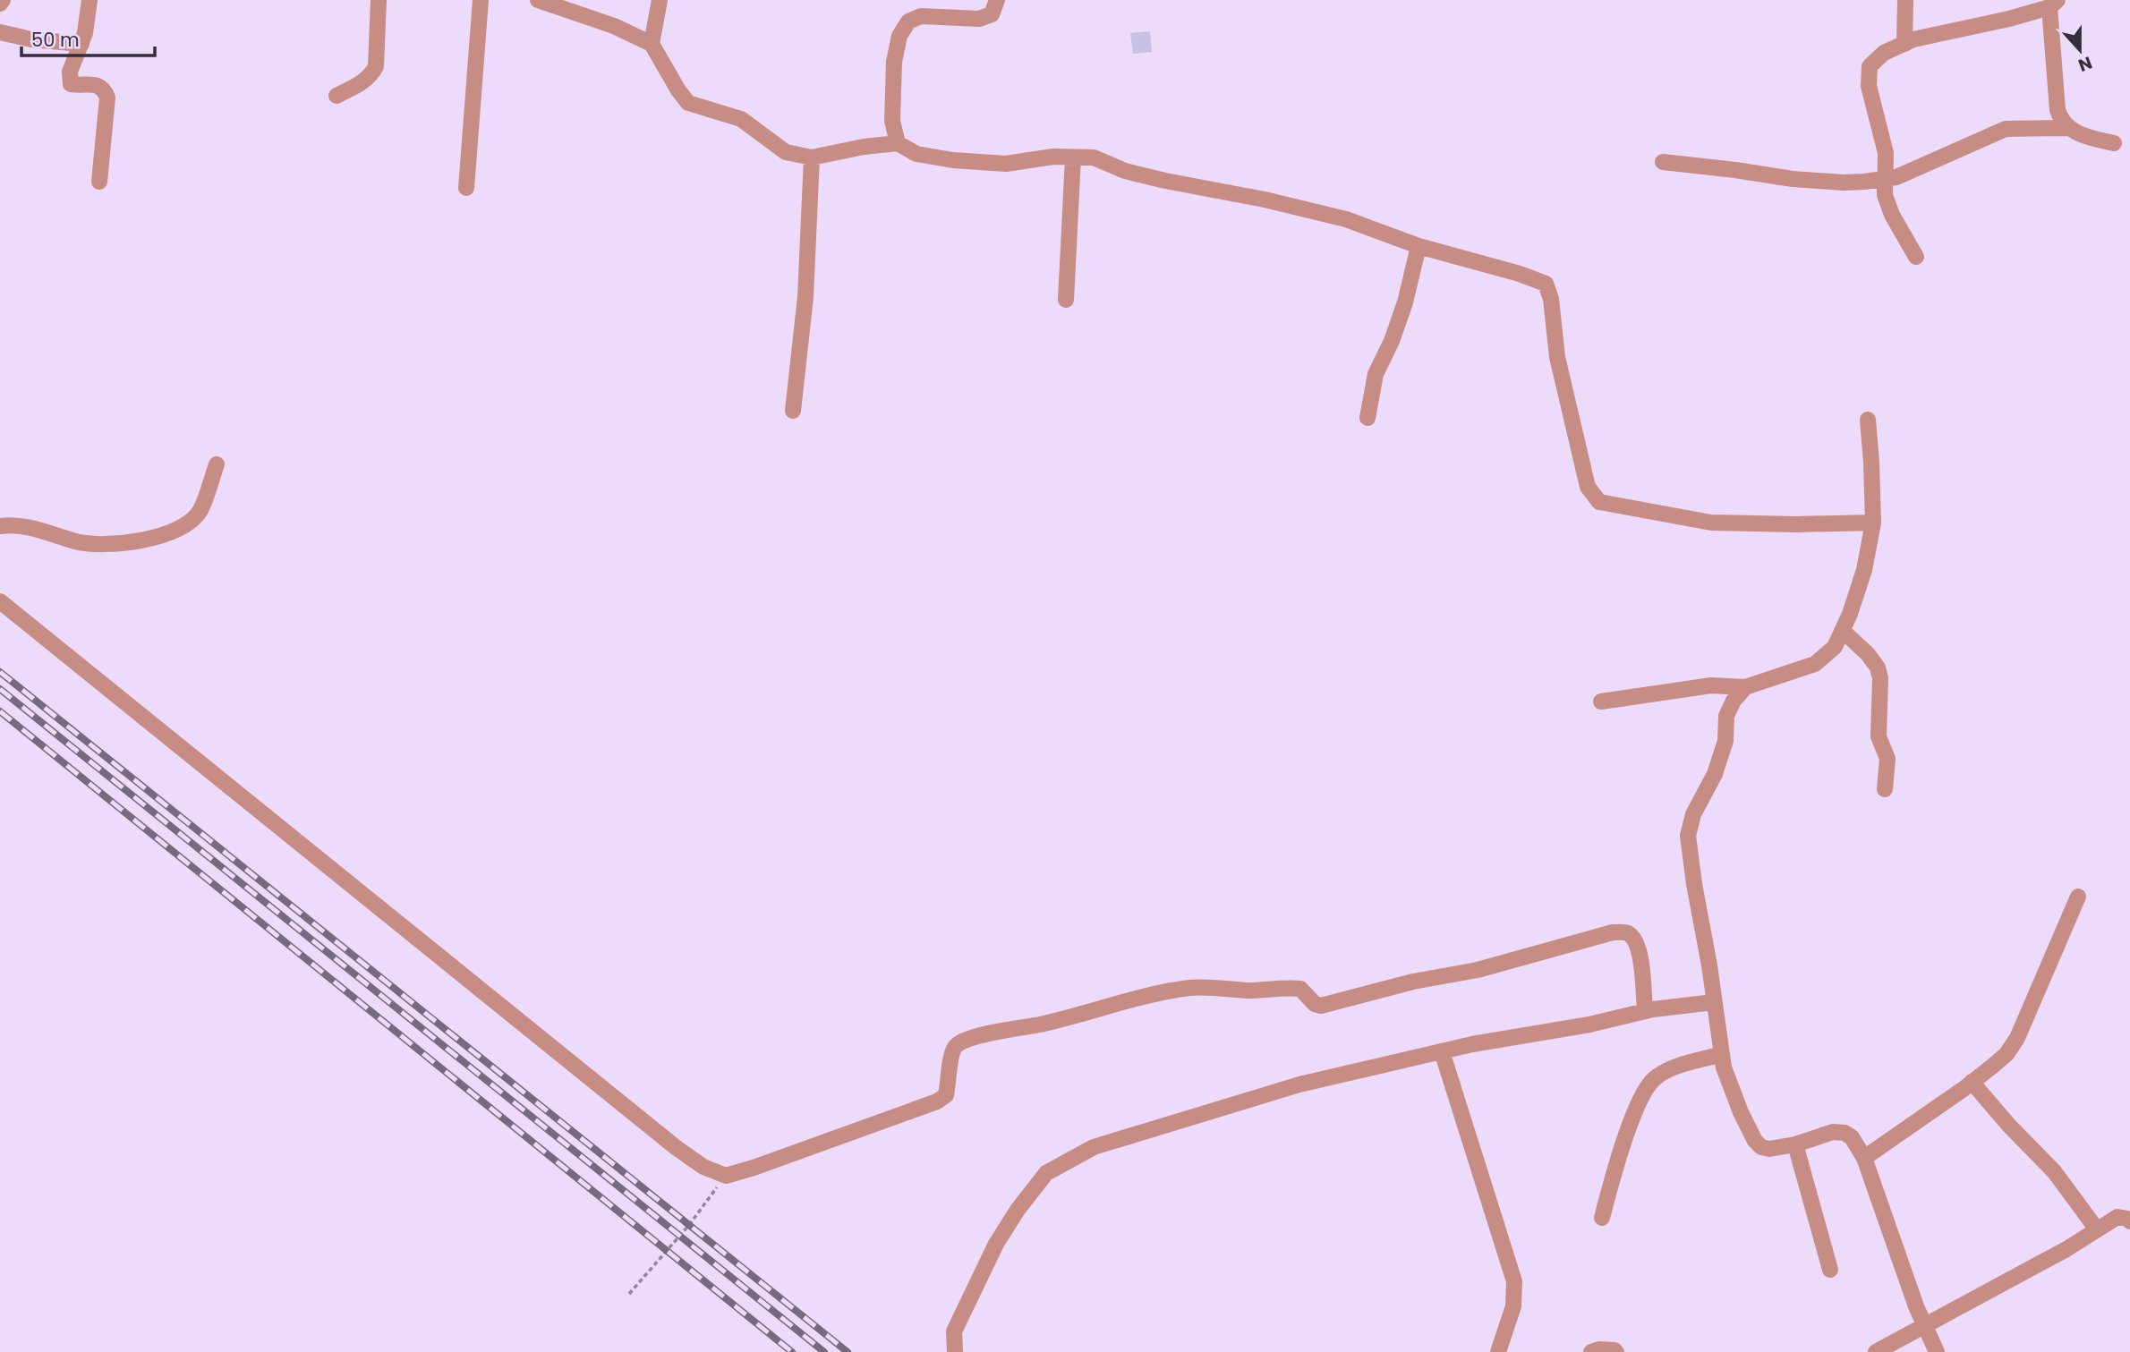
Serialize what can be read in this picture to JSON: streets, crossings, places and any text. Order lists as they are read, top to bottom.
{
  "scale_bar": "50 m",
  "north": "bottom"
}
